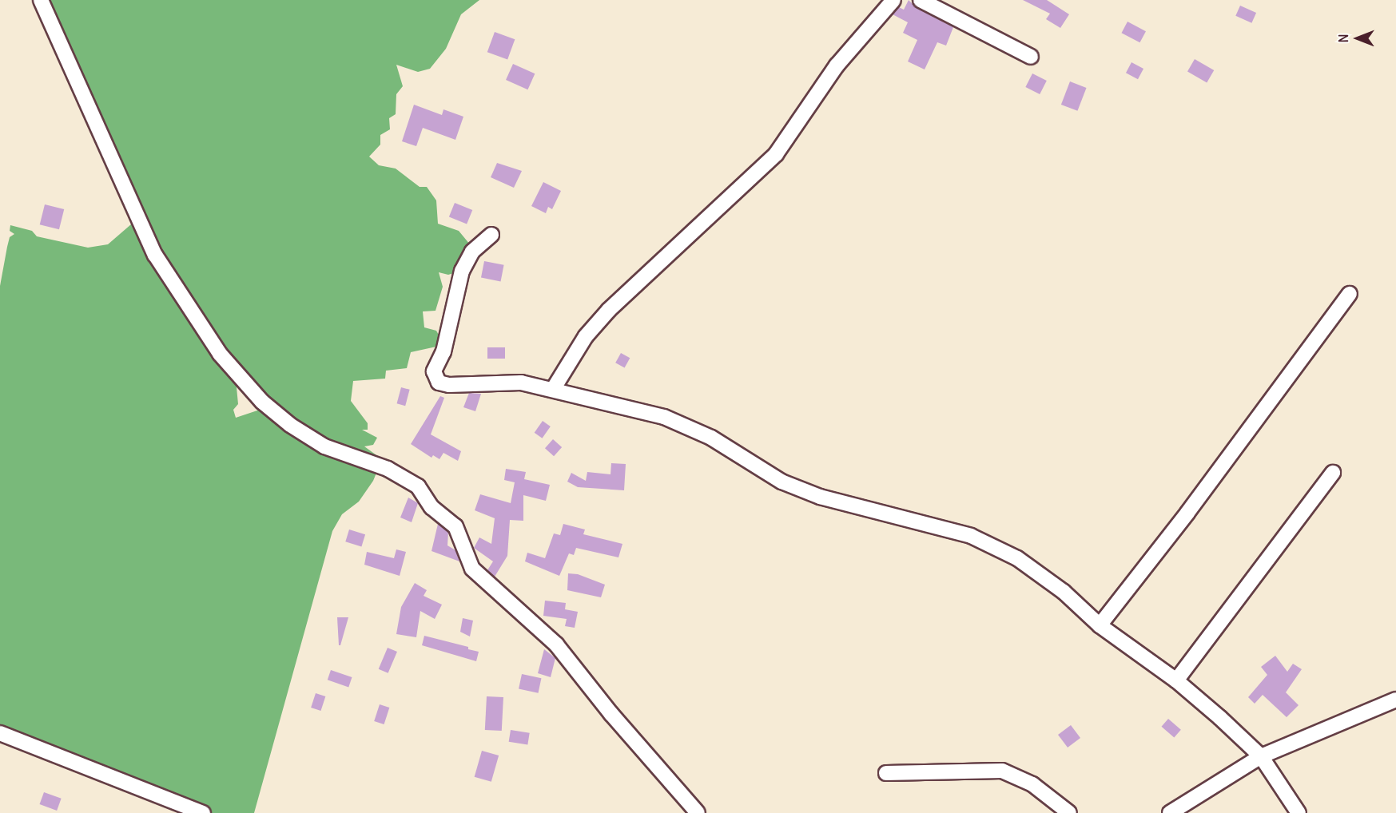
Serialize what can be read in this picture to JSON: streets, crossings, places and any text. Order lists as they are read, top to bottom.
{
  "north": "left"
}
